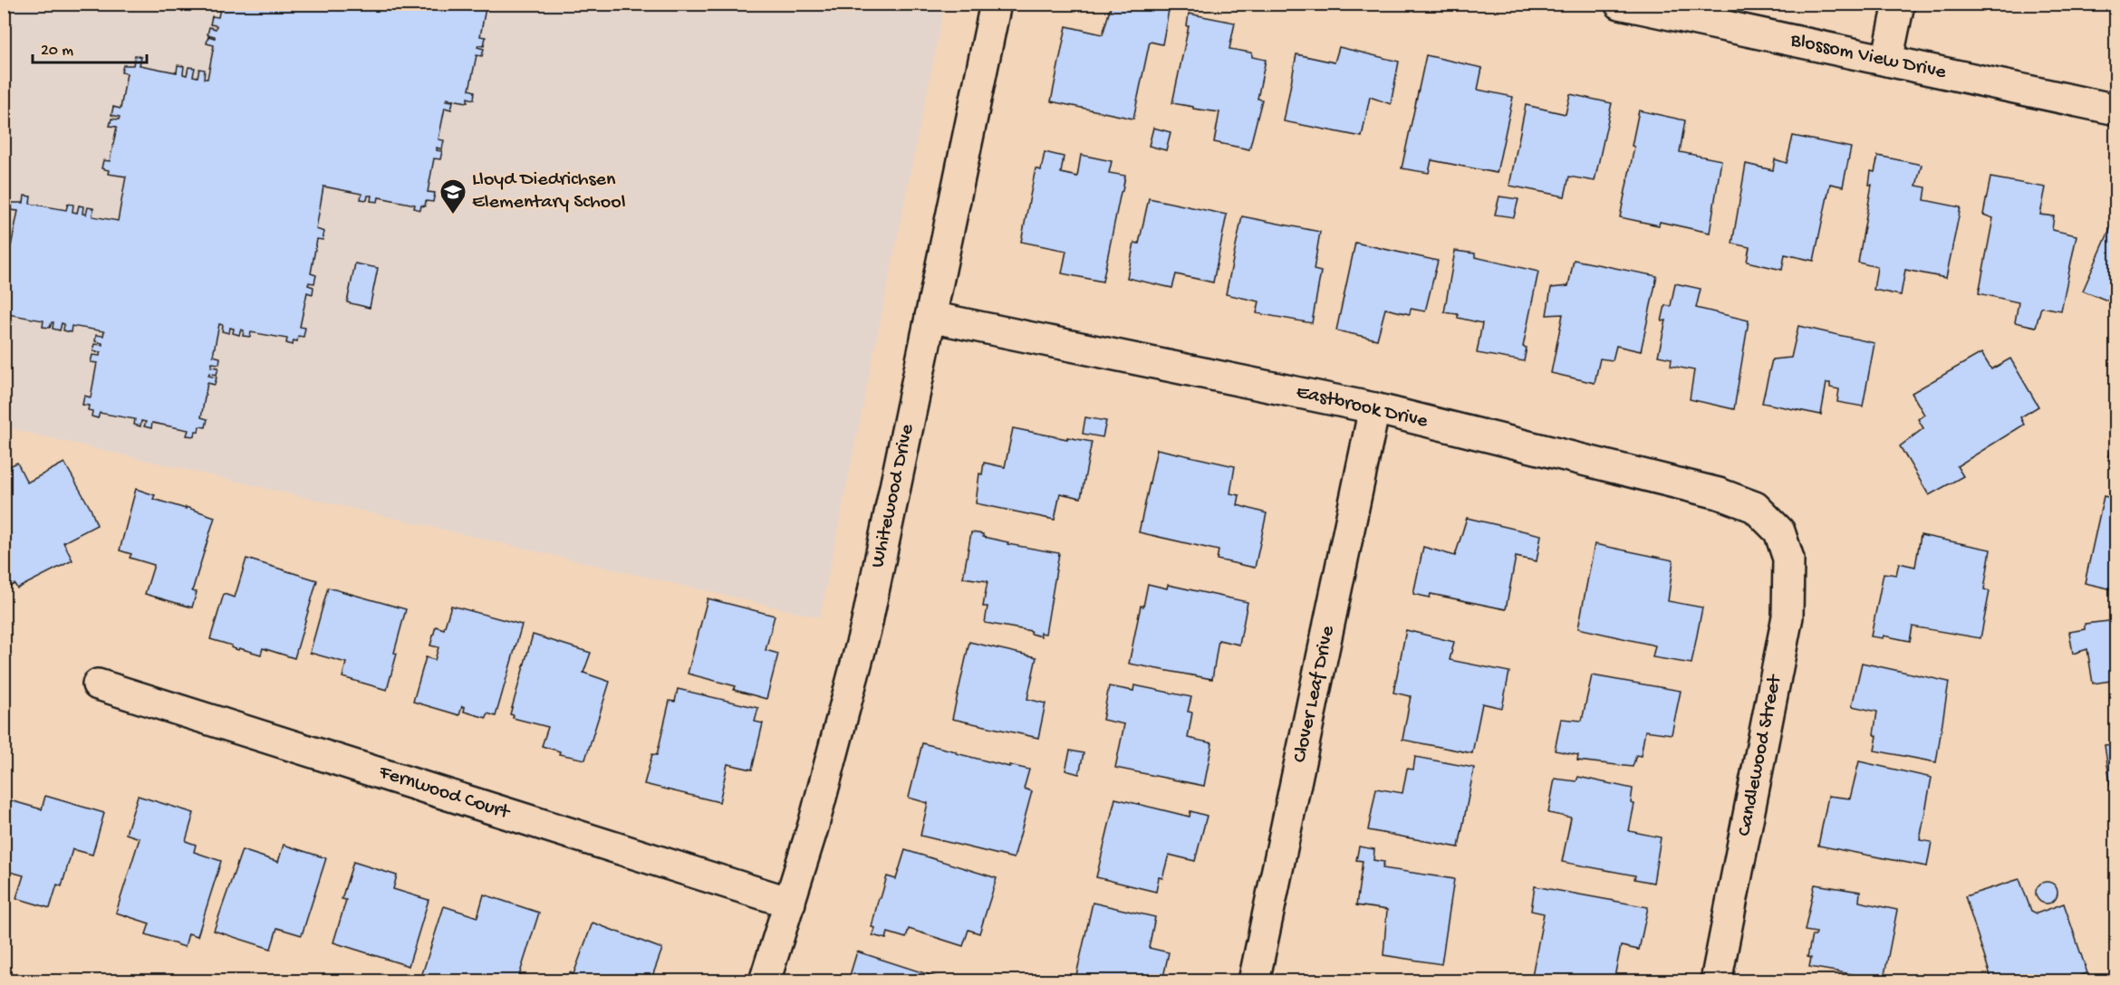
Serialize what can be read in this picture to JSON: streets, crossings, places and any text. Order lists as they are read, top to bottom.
{
  "streets": {
    "street": [
      "Blossom View Drive",
      "Eastbrook Drive",
      "Whitewood Drive",
      "Clover Leaf Drive",
      "Candlewood Street",
      "Fernwood Court"
    ]
  },
  "crossings": [
    ["Eastbrook Drive", "Whitewood Drive"],
    ["Eastbrook Drive", "Clover Leaf Drive"],
    ["Eastbrook Drive", "Candlewood Street"],
    ["Whitewood Drive", "Fernwood Court"]
  ],
  "places": {
    "school or university": ["Lloyd Diedrichsen Elementary School"]
  },
  "scale_bar": "20 m"
}
